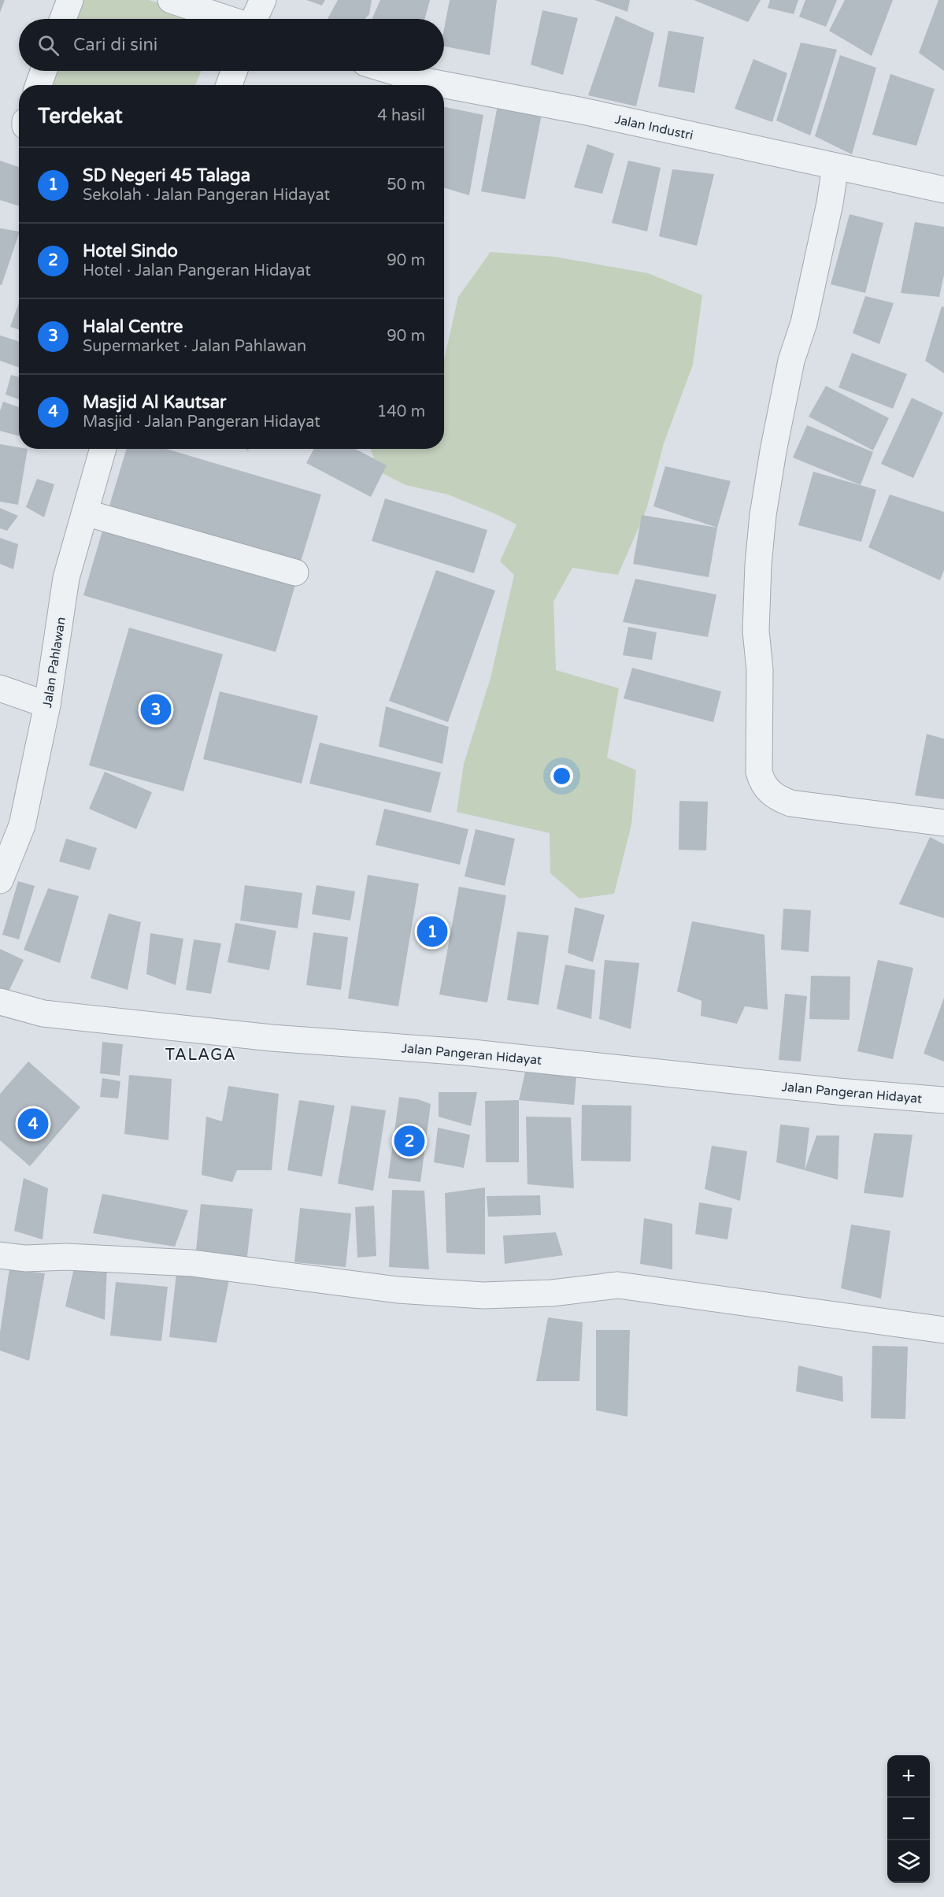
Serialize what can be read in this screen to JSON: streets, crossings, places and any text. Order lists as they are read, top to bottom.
{
  "streets": {
    "street": ["Jalan Industri", "Jalan Pahlawan", "Jalan Pangeran Hidayat"]
  },
  "districts": ["TALAGA"],
  "page": {
    "search": "Cari di sini",
    "heading": ["Terdekat", "4 hasil"],
    "list": [
      {
        "mark": "1",
        "name": "SD Negeri 45 Talaga",
        "note": "Sekolah · Jalan Pangeran Hidayat",
        "value": "50 m"
      },
      {
        "mark": "2",
        "name": "Hotel Sindo",
        "note": "Hotel · Jalan Pangeran Hidayat",
        "value": "90 m"
      },
      {
        "mark": "3",
        "name": "Halal Centre",
        "note": "Supermarket · Jalan Pahlawan",
        "value": "90 m"
      },
      {
        "mark": "4",
        "name": "Masjid Al Kautsar",
        "note": "Masjid · Jalan Pangeran Hidayat",
        "value": "140 m"
      }
    ],
    "pins": [
      "3",
      "1",
      "4",
      "2"
    ],
    "map_buttons": ["+", "−"]
  }
}
